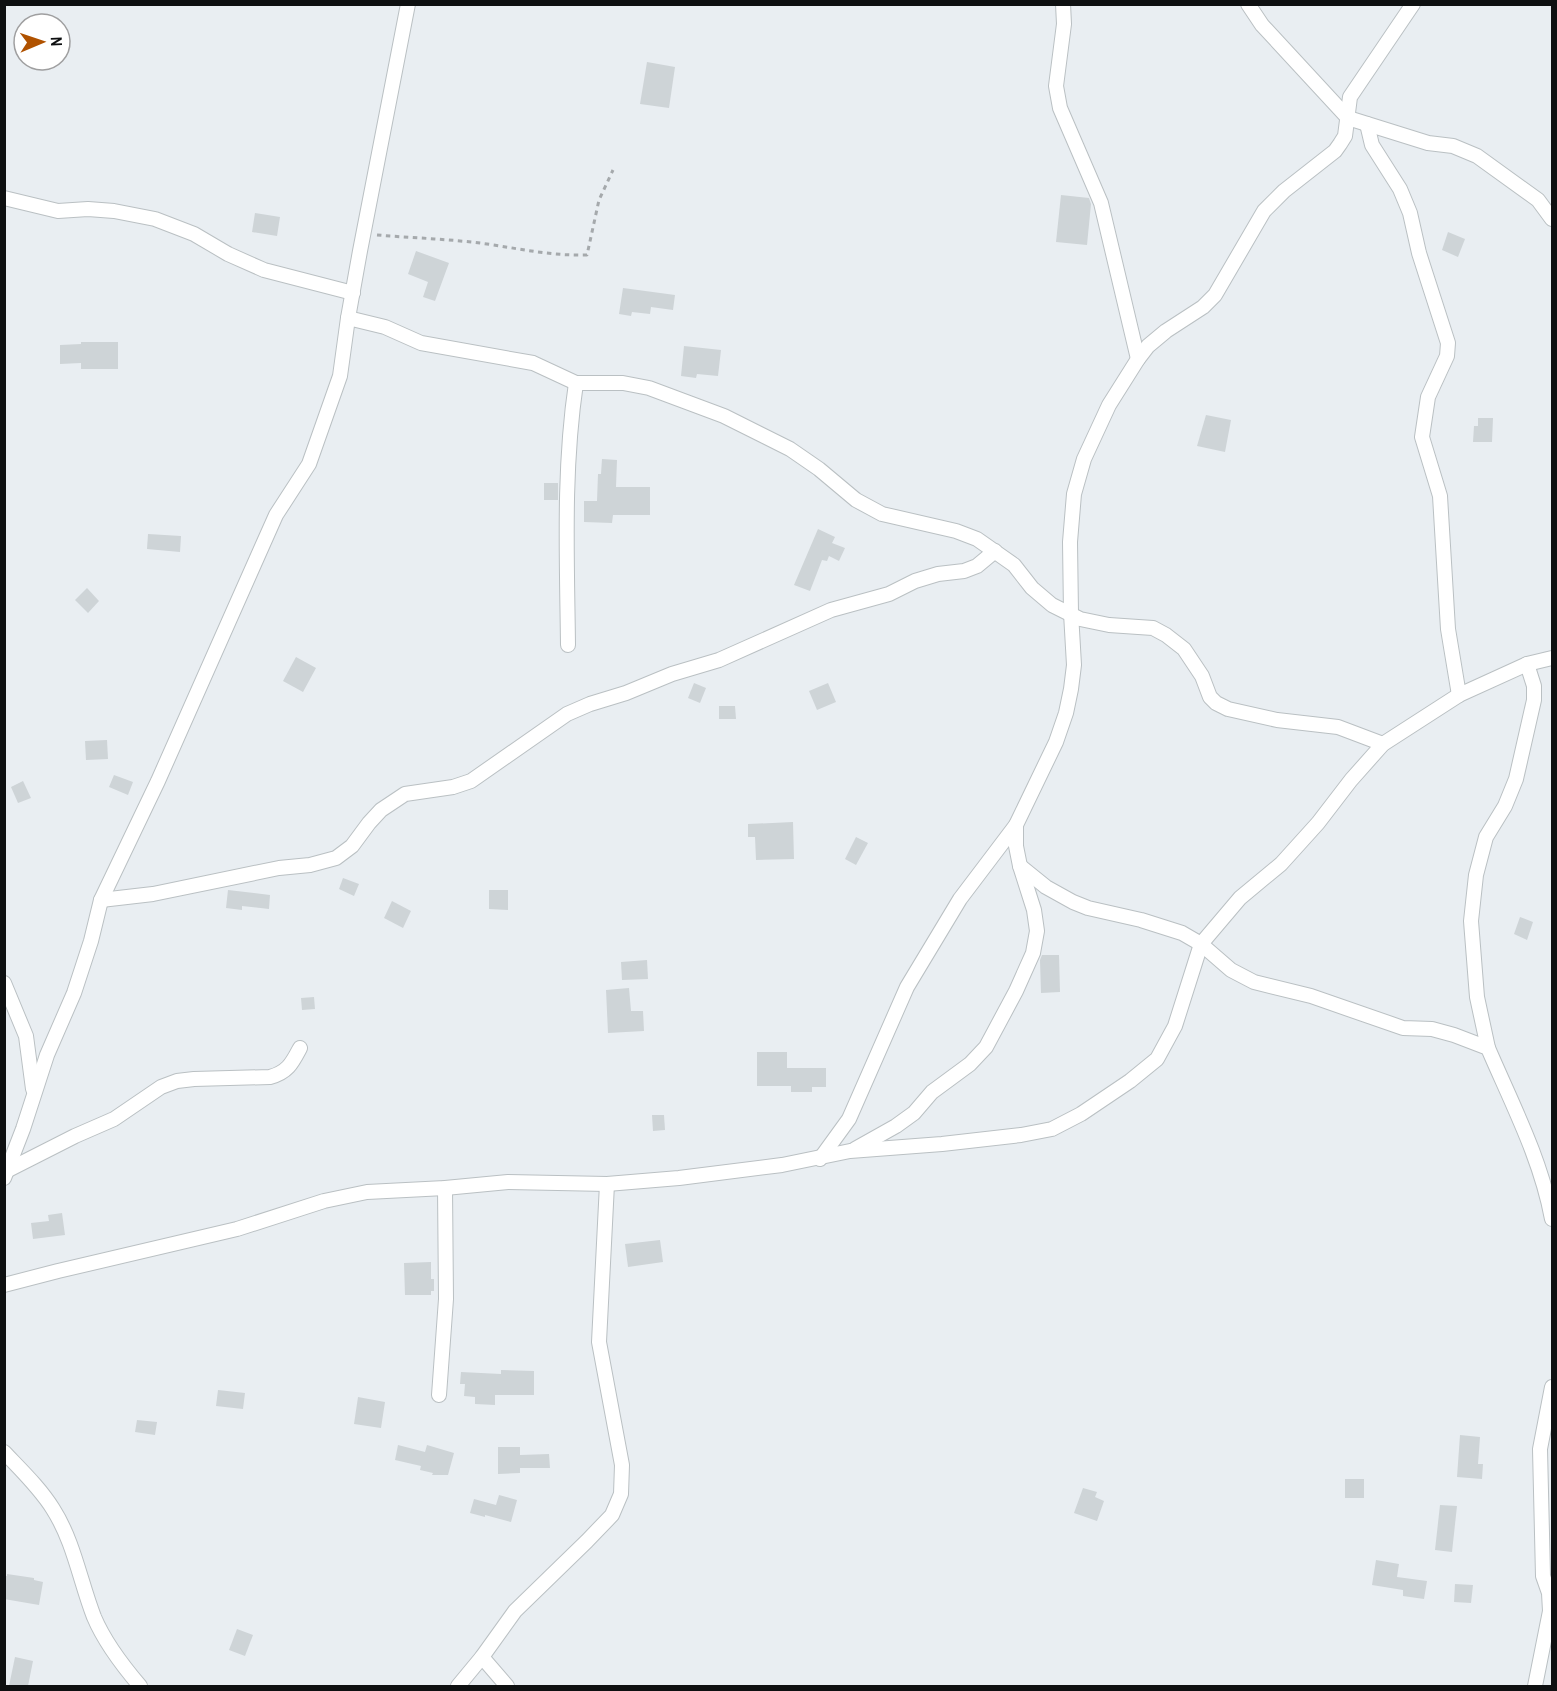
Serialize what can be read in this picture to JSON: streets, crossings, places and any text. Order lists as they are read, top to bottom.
{
  "north": "right"
}
